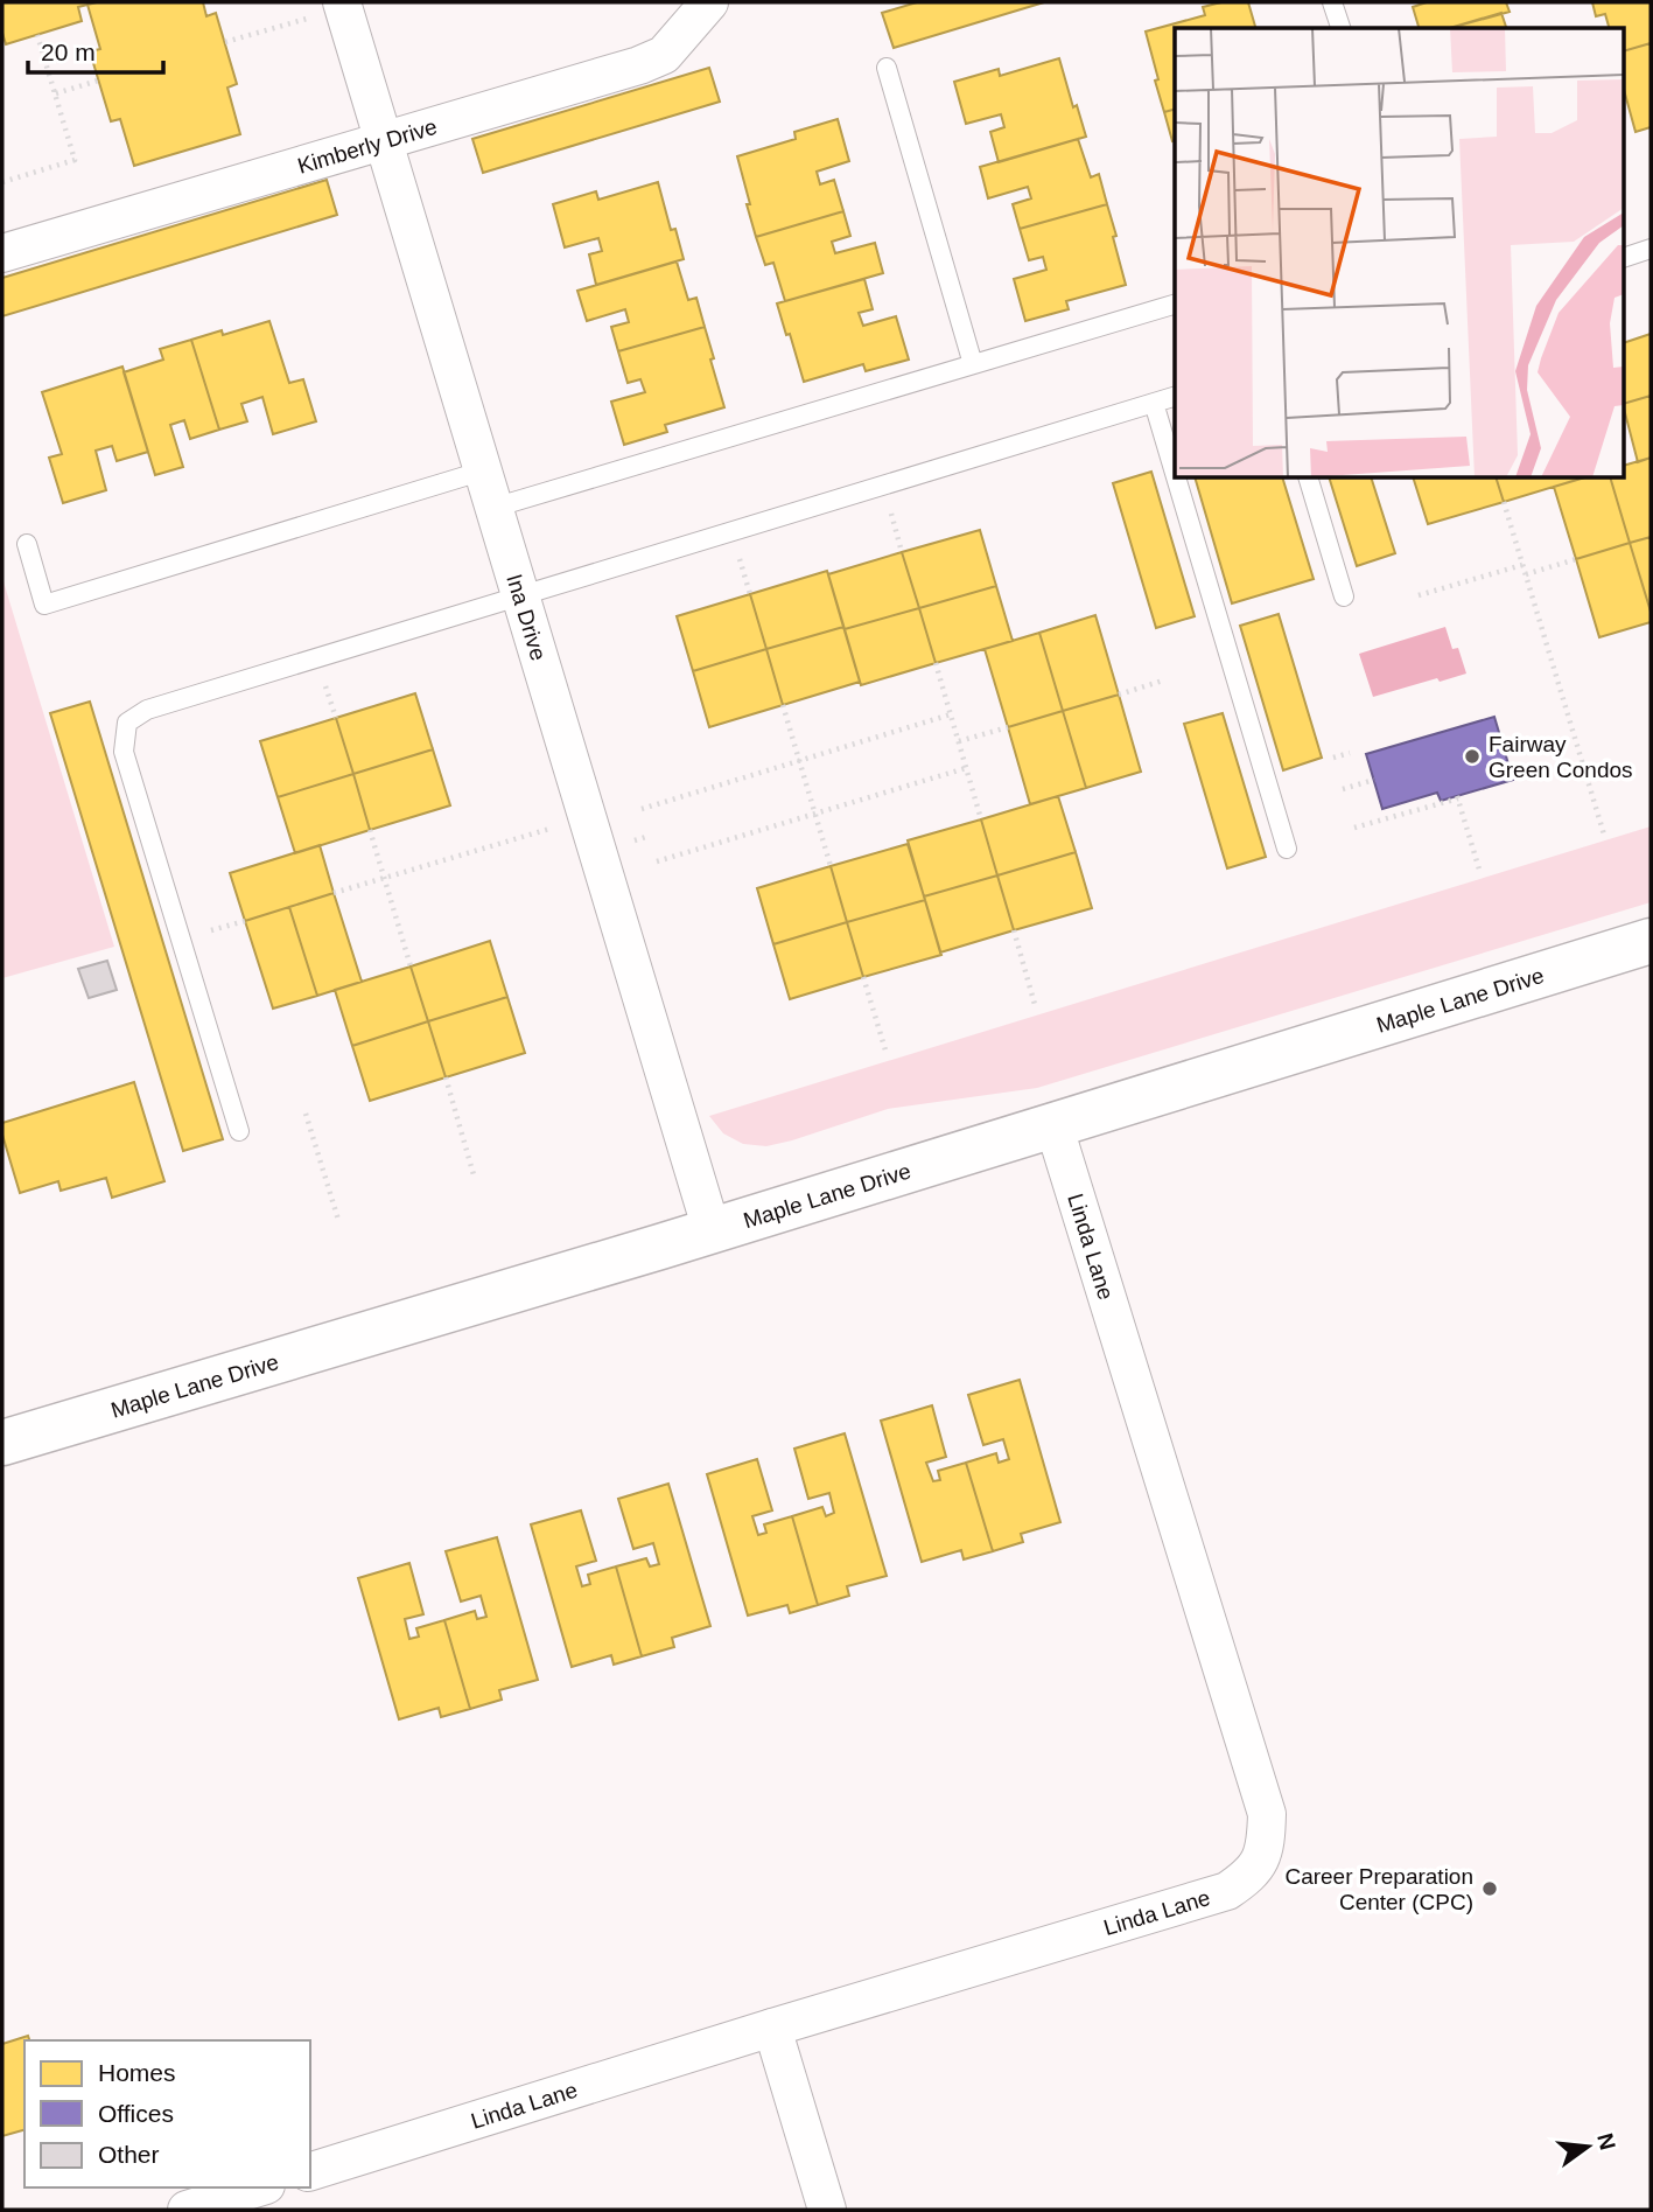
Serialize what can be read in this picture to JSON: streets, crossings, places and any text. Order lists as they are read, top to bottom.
{
  "streets": {
    "street": [
      "Kimberly Drive",
      "Ina Drive",
      "Maple Lane Drive",
      "Linda Lane"
    ]
  },
  "crossings": [
    ["Kimberly Drive", "Ina Drive"],
    ["Ina Drive", "Maple Lane Drive"],
    ["Maple Lane Drive", "Linda Lane"]
  ],
  "places": ["Fairway Green Condos", "Career Preparation Center (CPC)"],
  "legend": ["Homes", "Offices", "Other"],
  "scale_bar": "20 m",
  "north": "right"
}
